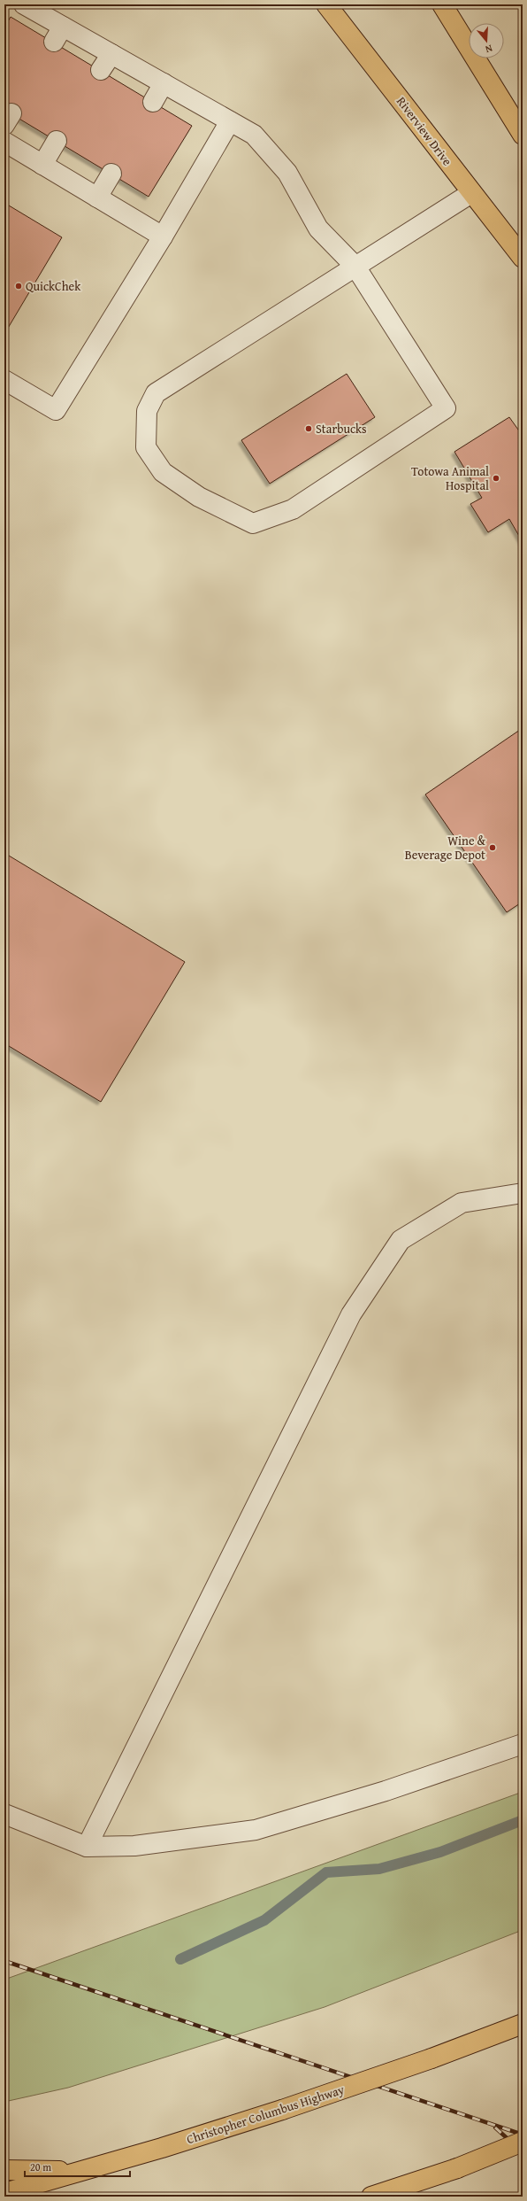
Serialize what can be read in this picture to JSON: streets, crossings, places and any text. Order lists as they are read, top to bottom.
{
  "streets": {
    "main road": ["Riverview Drive", "Christopher Columbus Highway"]
  },
  "places": [
    "QuickChek",
    "Starbucks",
    "Totowa Animal Hospital",
    "Wine & Beverage Depot"
  ],
  "scale_bar": "20 m",
  "north": "bottom"
}
